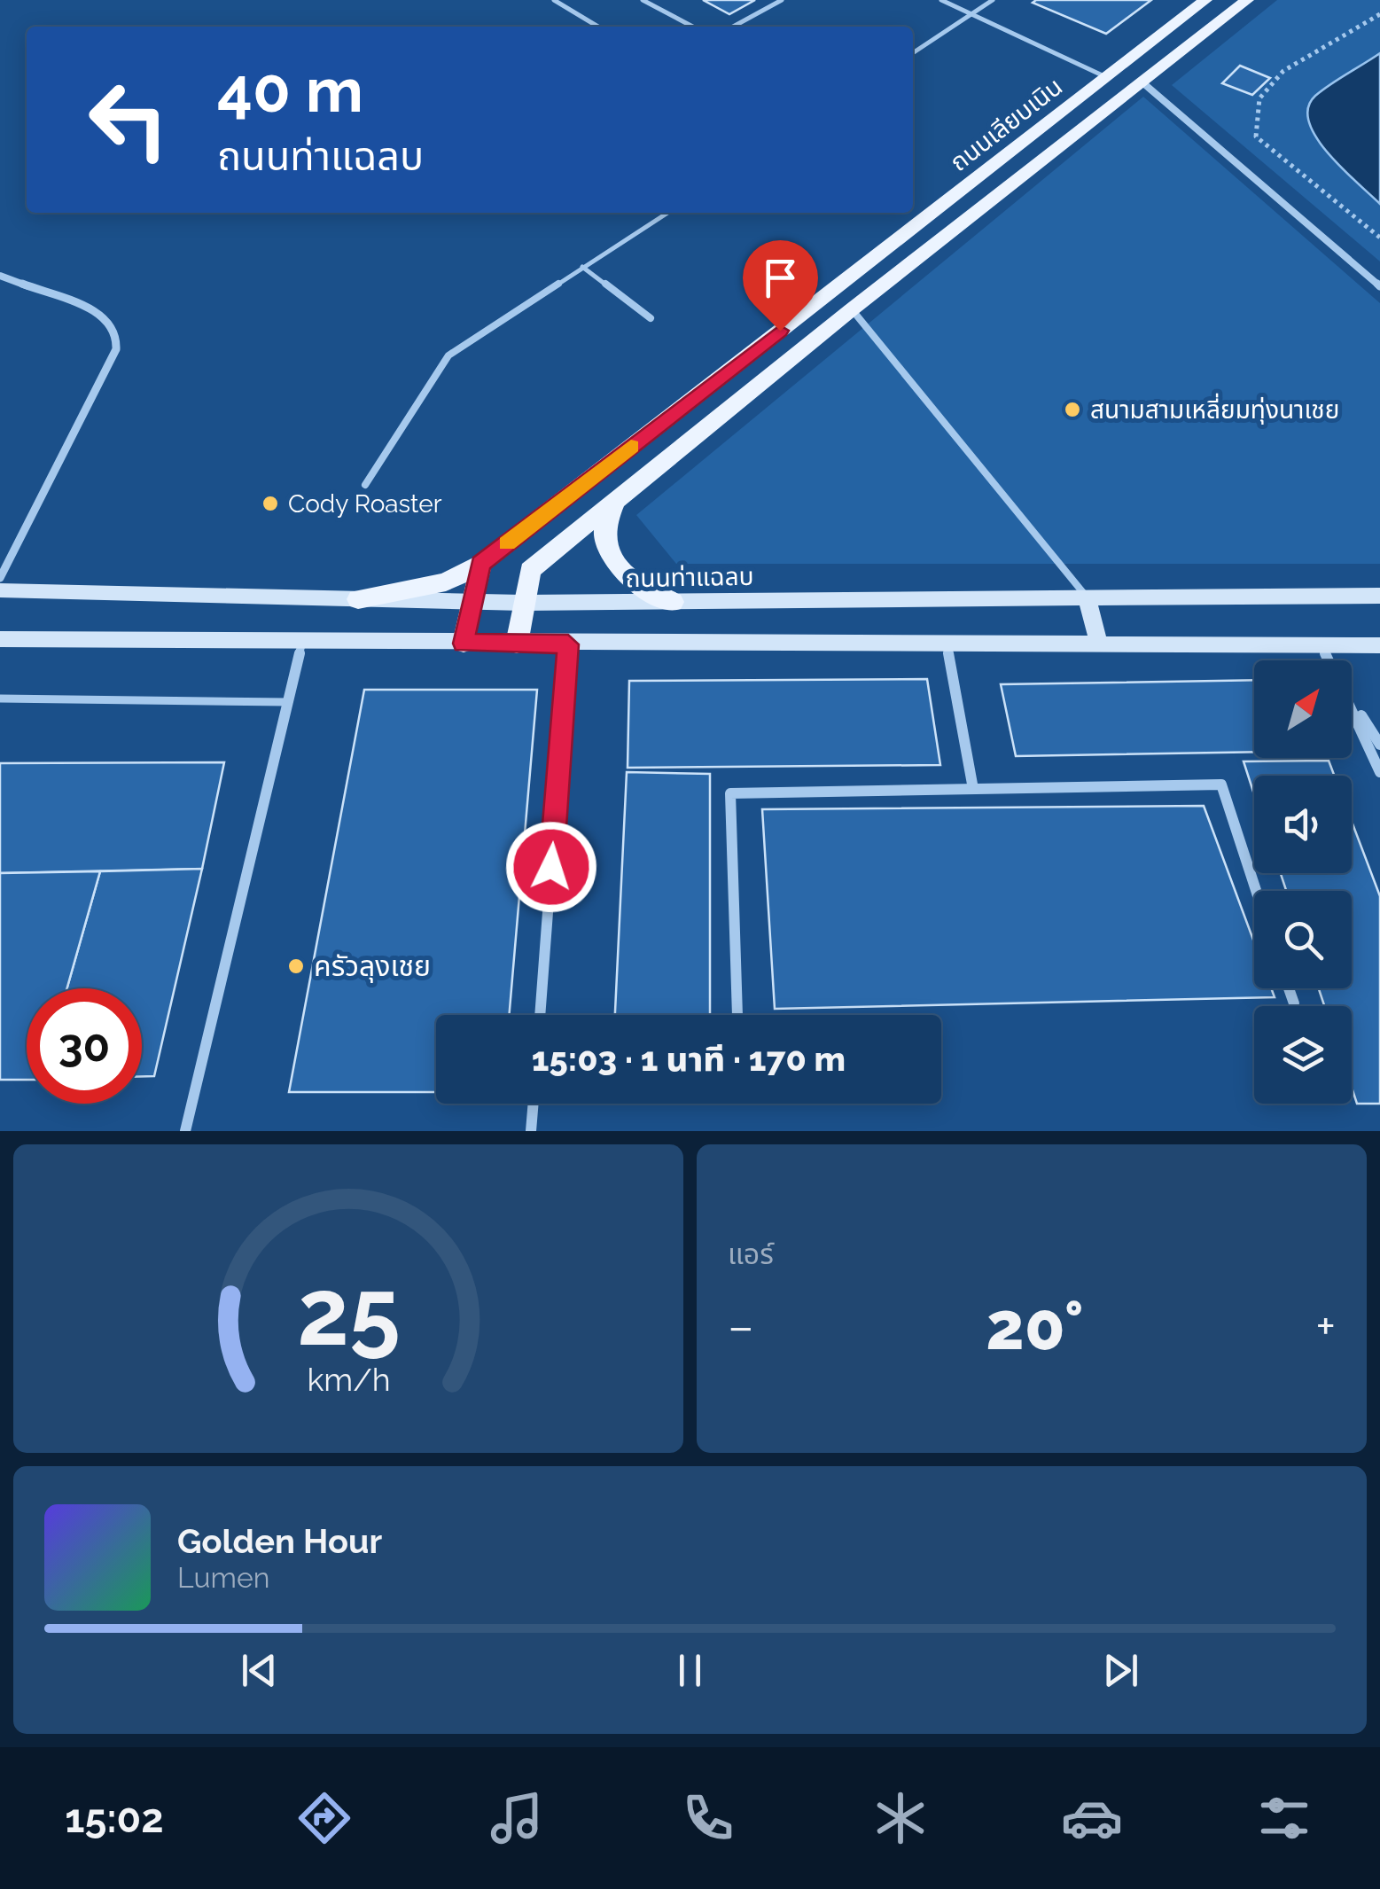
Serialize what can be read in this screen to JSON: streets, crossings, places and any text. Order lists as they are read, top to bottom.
{
  "streets": {
    "main road": ["ถนนเลียบเนิน", "ถนนท่าแฉลบ"]
  },
  "crossings": [
    ["ถนนเลียบเนิน", "ถนนท่าแฉลบ"]
  ],
  "places": ["สนามสามเหลี่ยมทุ่งนาเชย", "Cody Roaster", "ครัวลุงเชย"],
  "north": "top right",
  "page": {
    "turn": ["40 m", "ถนนท่าแฉลบ"],
    "limit": "30",
    "trip": "15:03 · 1 นาที · 170 m",
    "tile": "แอร์",
    "heat": ["−", "20°", "+"],
    "song": ["Golden Hour", "Lumen"],
    "tabs": "15:02",
    "gauge": ["25", "km/h"]
  }
}
